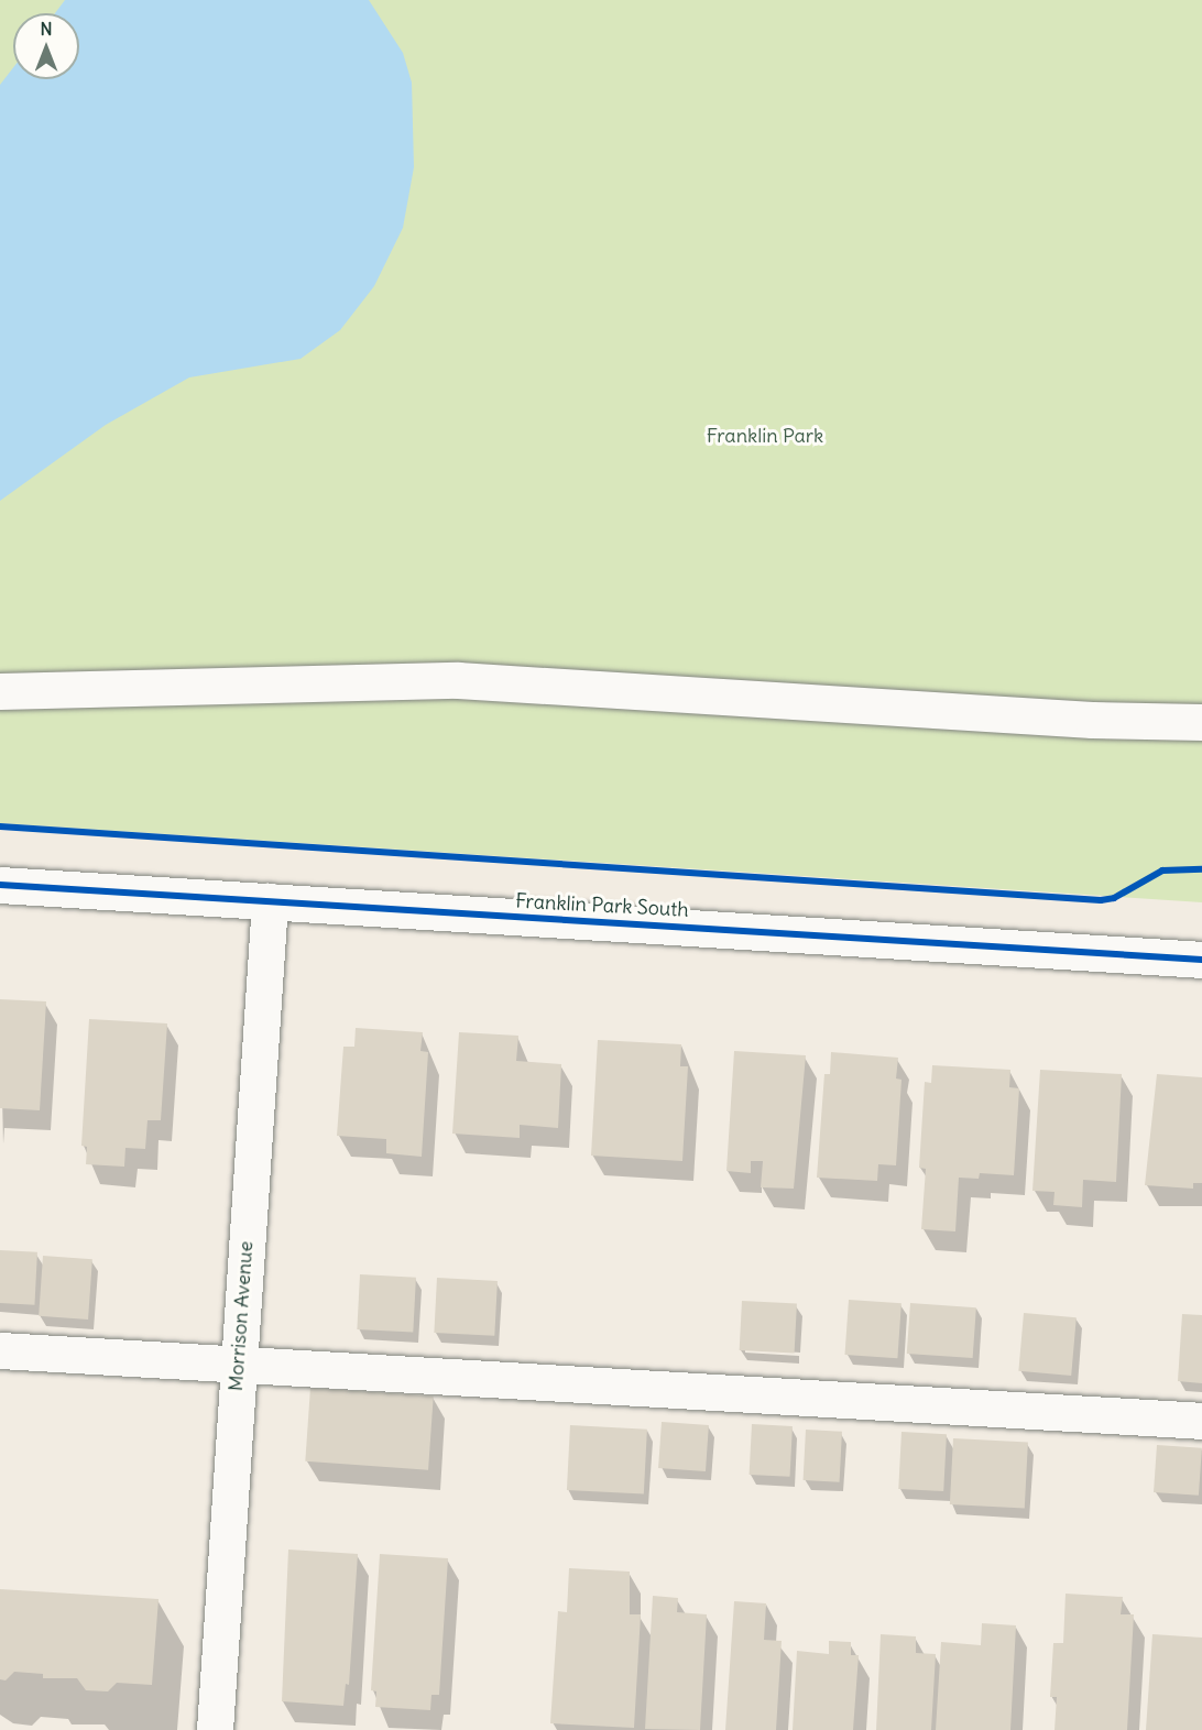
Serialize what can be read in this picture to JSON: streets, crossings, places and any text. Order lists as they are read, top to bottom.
{
  "streets": {
    "street": ["Franklin Park South", "Morrison Avenue"]
  },
  "crossings": [
    ["Franklin Park South", "Morrison Avenue"]
  ],
  "parks": ["Franklin Park"],
  "north": "top"
}
